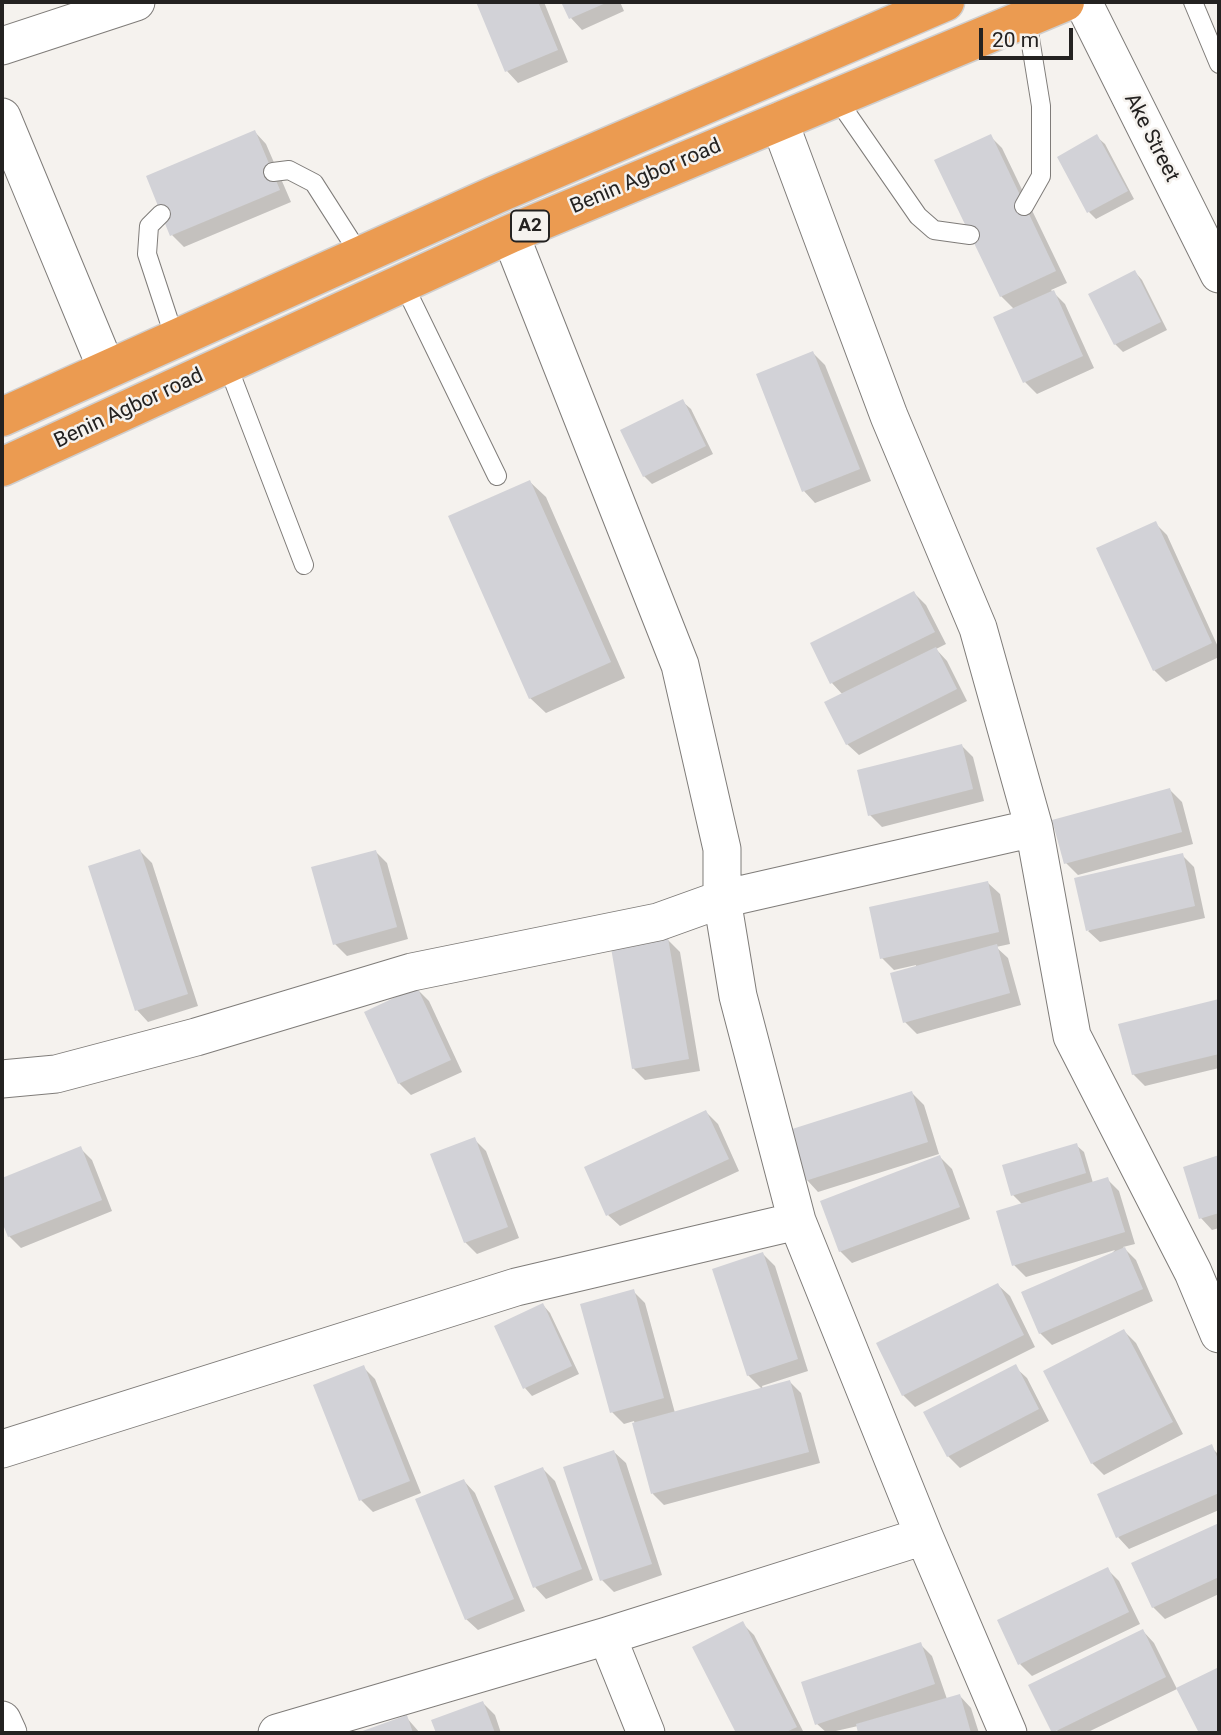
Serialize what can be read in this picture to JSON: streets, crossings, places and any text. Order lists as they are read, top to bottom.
{
  "streets": {
    "highway": ["Benin Agbor road", "A2"],
    "street": ["Ake Street"]
  },
  "scale_bar": "20 m"
}
